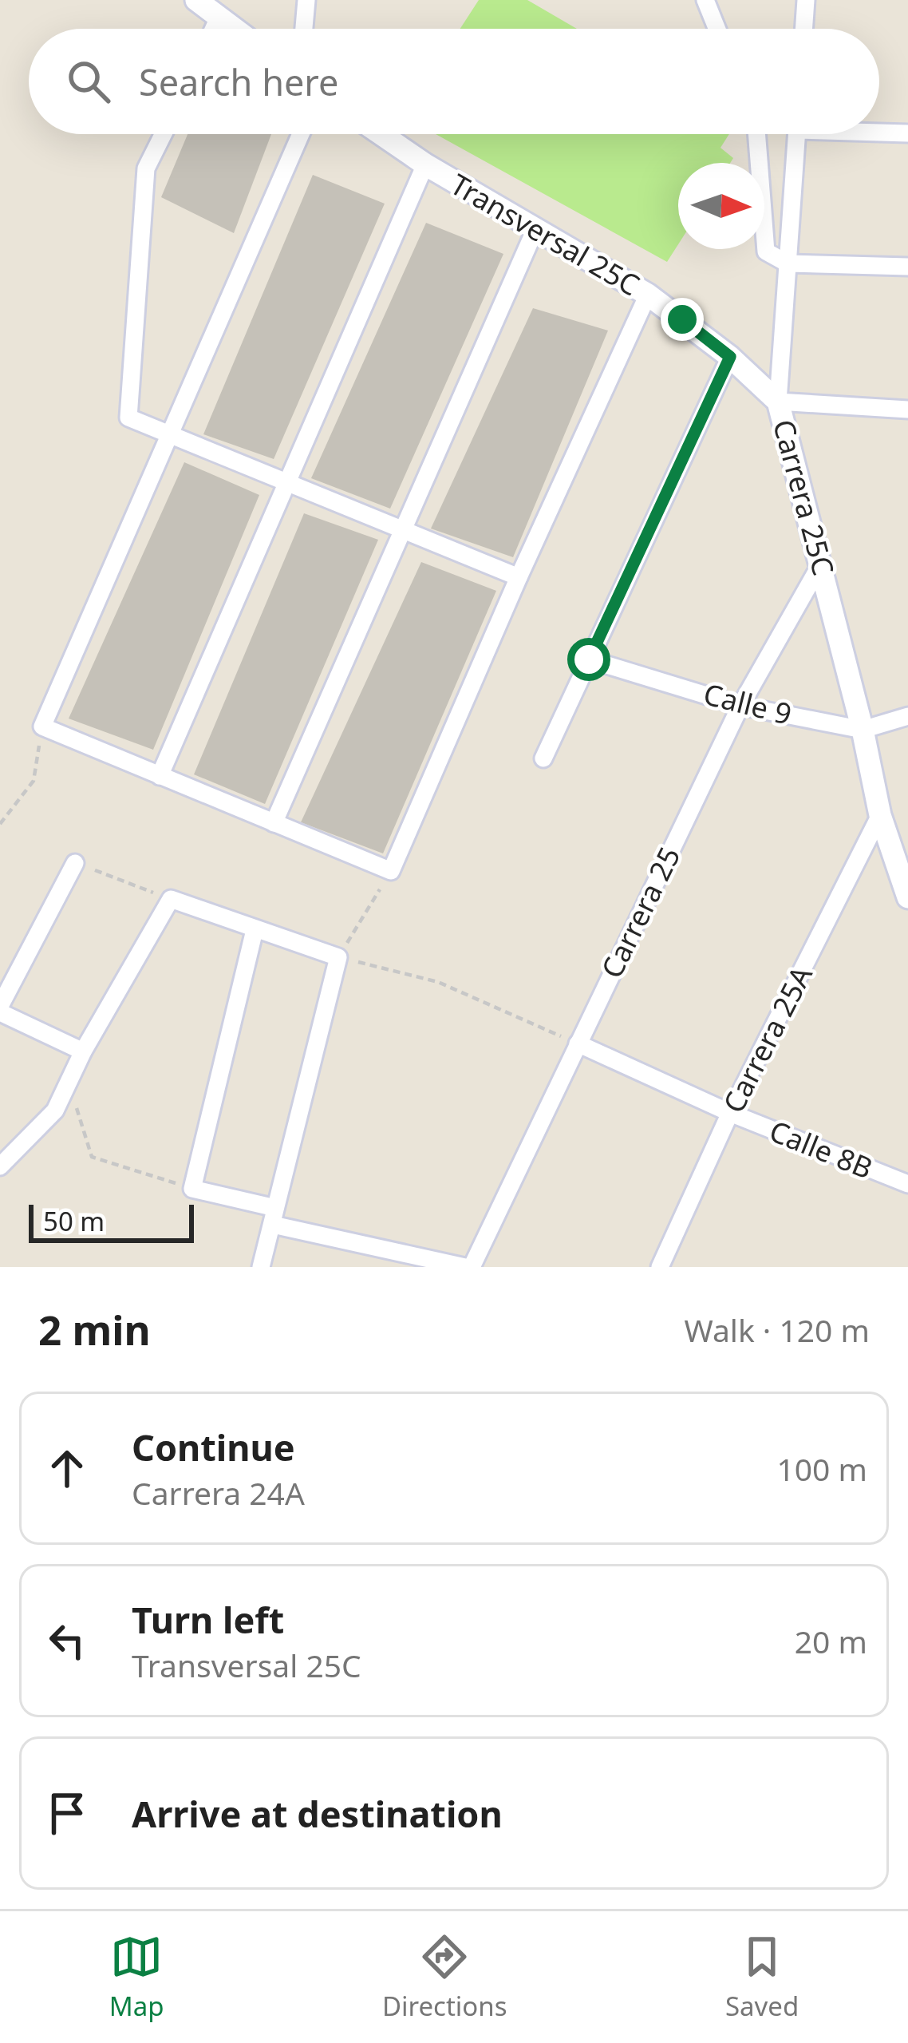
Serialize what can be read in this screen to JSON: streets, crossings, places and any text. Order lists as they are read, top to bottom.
{
  "streets": {
    "street": [
      "Transversal 25C",
      "Carrera 25C",
      "Calle 9",
      "Carrera 25",
      "Carrera 25A",
      "Calle 8B"
    ]
  },
  "crossings": [
    ["Transversal 25C", "Carrera 25C"],
    ["Carrera 25C", "Calle 9"],
    ["Carrera 25C", "Carrera 25"],
    ["Carrera 25C", "Carrera 25A"],
    ["Calle 9", "Carrera 25"],
    ["Carrera 25", "Calle 8B"],
    ["Carrera 25A", "Calle 8B"]
  ],
  "scale_bar": "50 m",
  "north": "right",
  "page": {
    "search": "Search here",
    "scale": "50 m",
    "heading": ["2 min", "Walk · 120 m"],
    "list": [
      ["Continue", "Carrera 24A", "100 m"],
      ["Turn left", "Transversal 25C", "20 m"],
      "Arrive at destination"
    ],
    "nav": ["Map", "Directions", "Saved"]
  }
}
